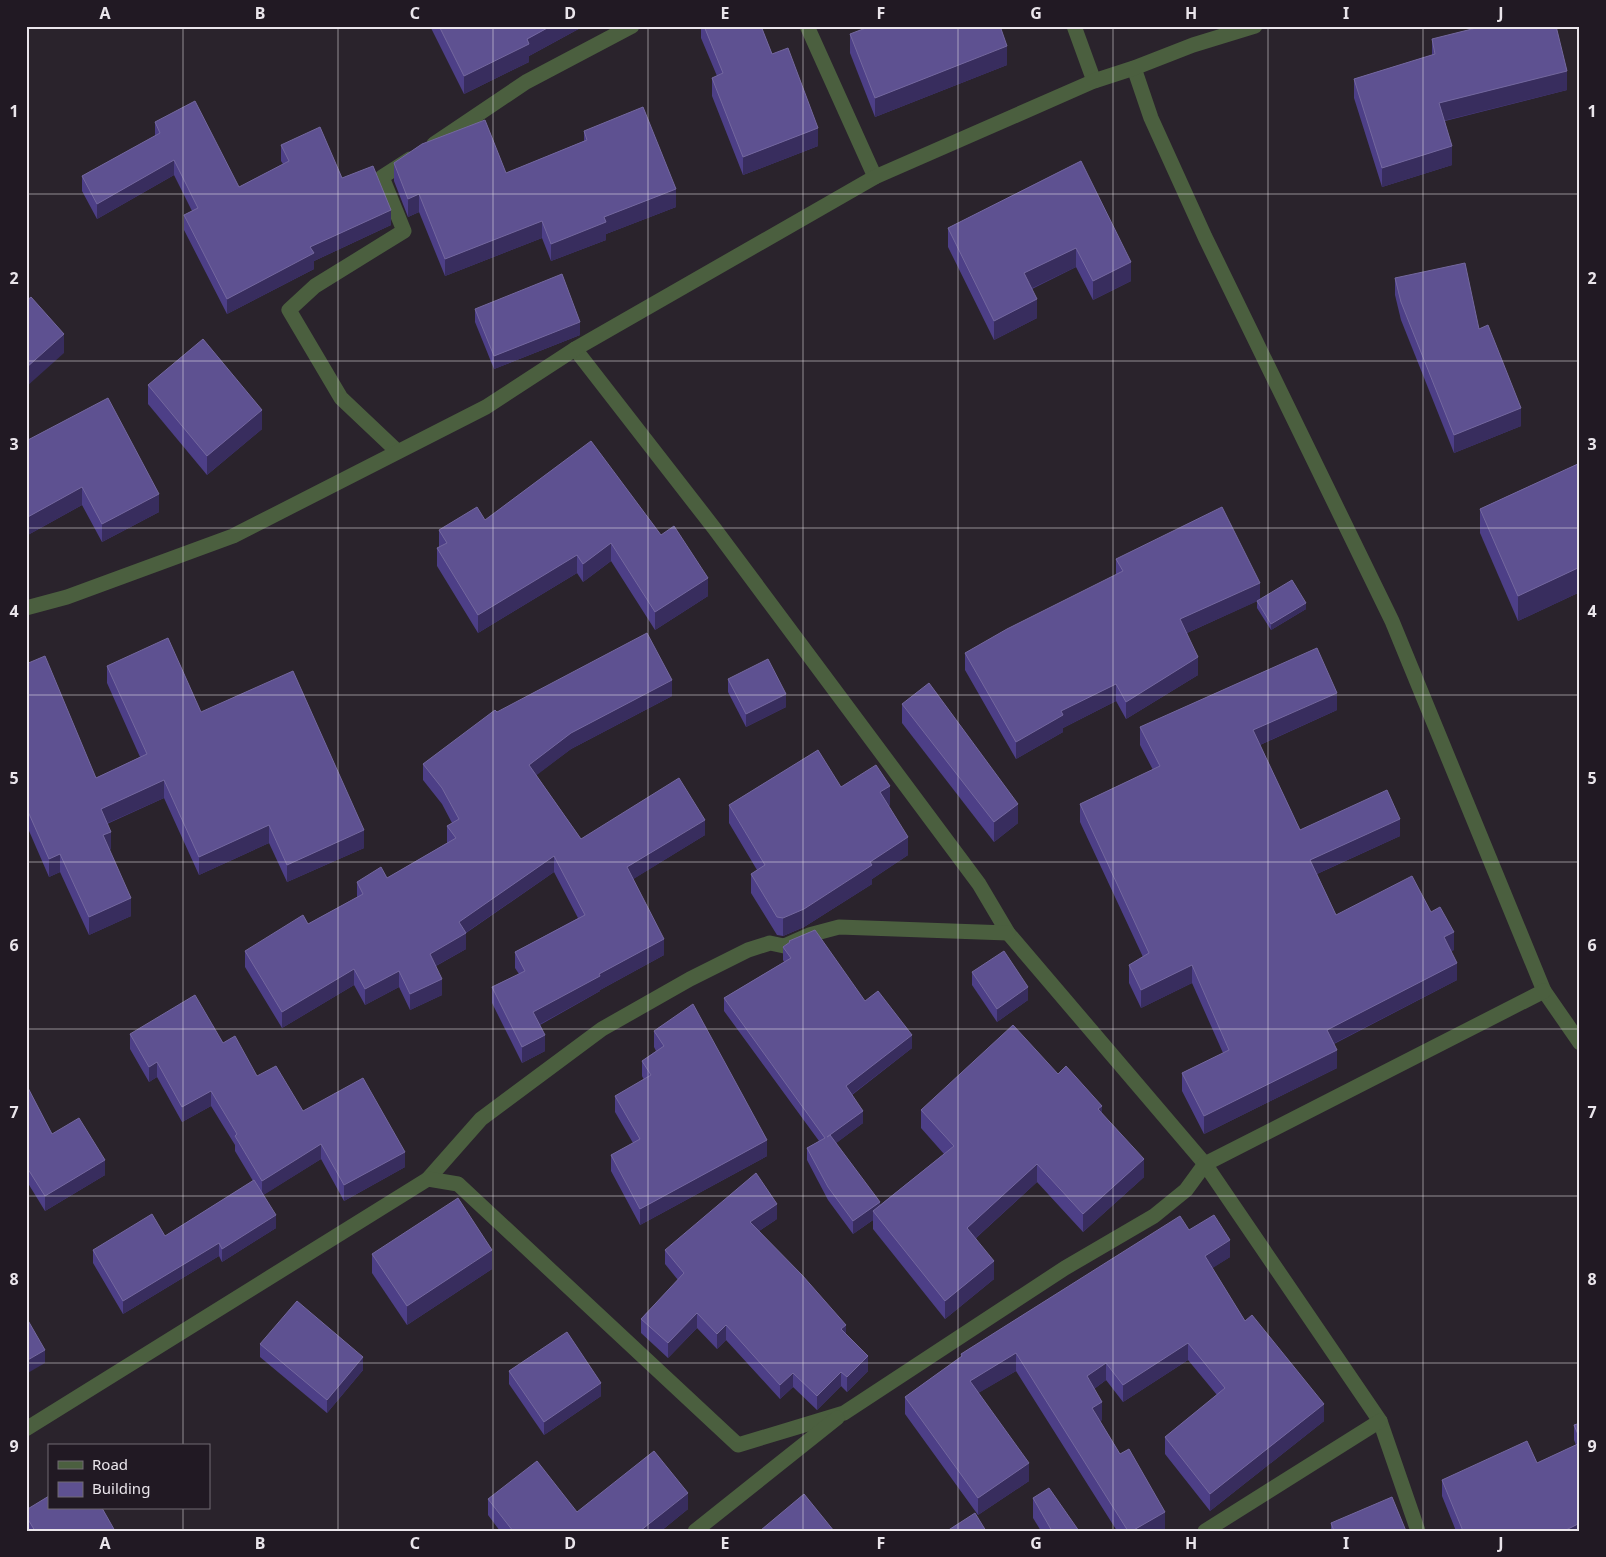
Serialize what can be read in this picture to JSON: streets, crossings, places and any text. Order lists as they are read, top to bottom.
{
  "legend": ["Road", "Building"],
  "grid": {
    "columns": [
      "A",
      "B",
      "C",
      "D",
      "E",
      "F",
      "G",
      "H",
      "I",
      "J"
    ],
    "rows": [
      "1",
      "2",
      "3",
      "4",
      "5",
      "6",
      "7",
      "8",
      "9"
    ]
  }
}
